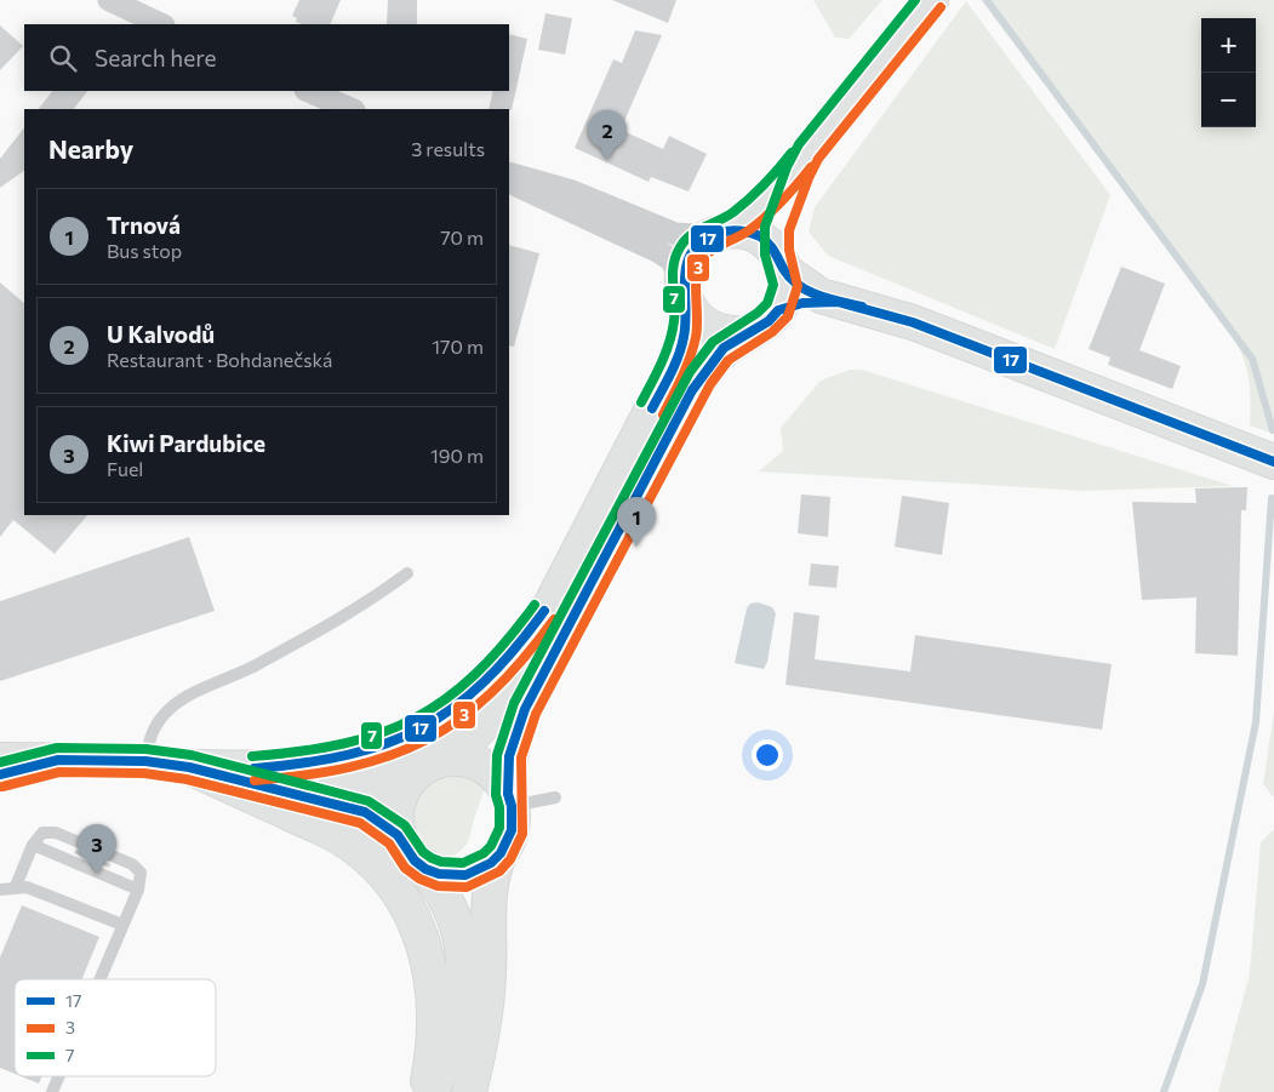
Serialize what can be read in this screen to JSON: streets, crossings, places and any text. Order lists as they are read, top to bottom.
{
  "lines": ["transit line 7", "transit line 3", "transit line 17"],
  "legend": ["17", "3", "7"],
  "page": {
    "map_buttons": ["+", "−"],
    "search": "Search here",
    "heading": ["Nearby", "3 results"],
    "pins": ["2", "1", "3"],
    "list": [
      {
        "mark": "1",
        "name": "Trnová",
        "note": "Bus stop",
        "value": "70 m"
      },
      {
        "mark": "2",
        "name": "U Kalvodů",
        "note": "Restaurant · Bohdanečská",
        "value": "170 m"
      },
      {
        "mark": "3",
        "name": "Kiwi Pardubice",
        "note": "Fuel",
        "value": "190 m"
      }
    ]
  }
}
